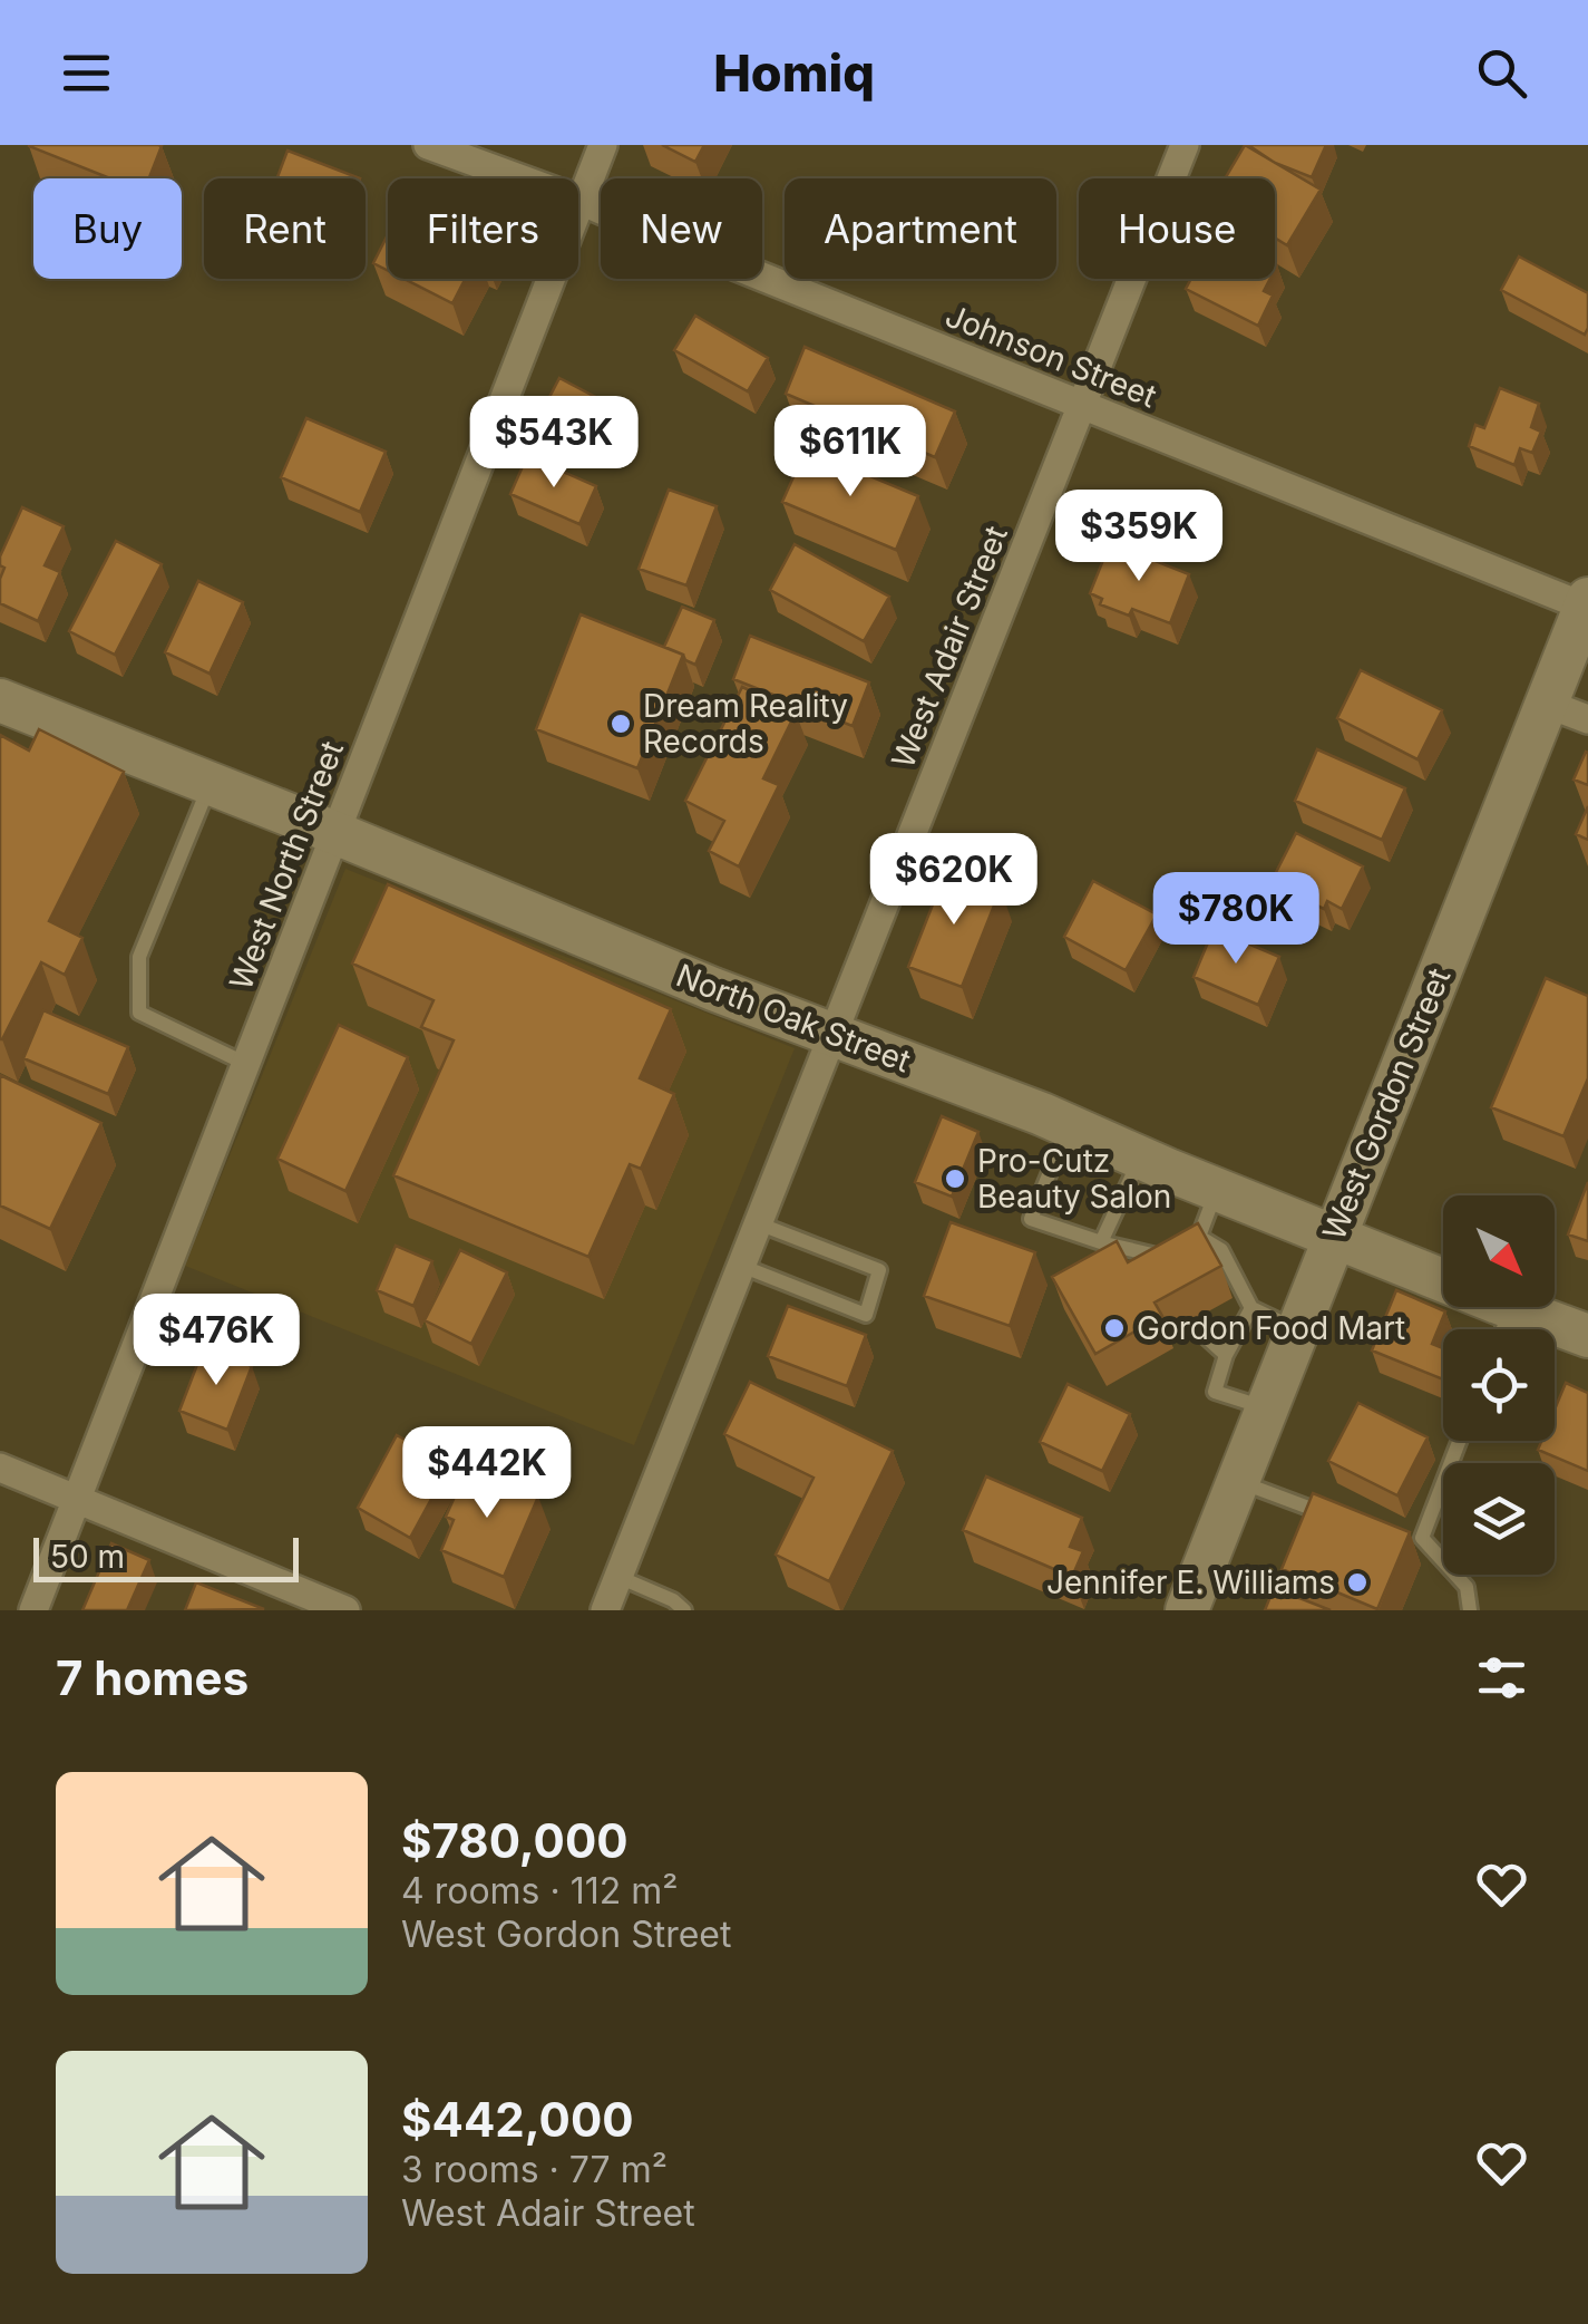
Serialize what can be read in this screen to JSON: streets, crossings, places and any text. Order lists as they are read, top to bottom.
{
  "streets": {
    "main road": ["North Oak Street", "West Gordon Street"],
    "street": ["Johnson Street", "West Adair Street", "West North Street"]
  },
  "crossings": [
    ["Johnson Street", "West Adair Street"],
    ["Johnson Street", "West North Street"],
    ["Johnson Street", "West Gordon Street"],
    ["West Adair Street", "North Oak Street"],
    ["West North Street", "North Oak Street"],
    ["North Oak Street", "West Gordon Street"]
  ],
  "places": [
    "Dream Reality Records",
    "Pro-Cutz Beauty Salon",
    "Gordon Food Mart",
    "Jennifer E. Williams"
  ],
  "scale_bar": "50 m",
  "north": "bottom right",
  "page": {
    "header": "Homiq",
    "chip": [
      "Buy",
      "Rent",
      "Filters",
      "New",
      "Apartment",
      "House"
    ],
    "price": [
      "$543K",
      "$611K",
      "$359K",
      "$620K",
      "$780K",
      "$476K",
      "$442K"
    ],
    "scale": "50 m",
    "heading": "7 homes",
    "list": [
      {
        "name": "$780,000",
        "note": "4 rooms · 112 m² · West Gordon Street"
      },
      {
        "name": "$442,000",
        "note": "3 rooms · 77 m² · West Adair Street"
      }
    ]
  }
}
